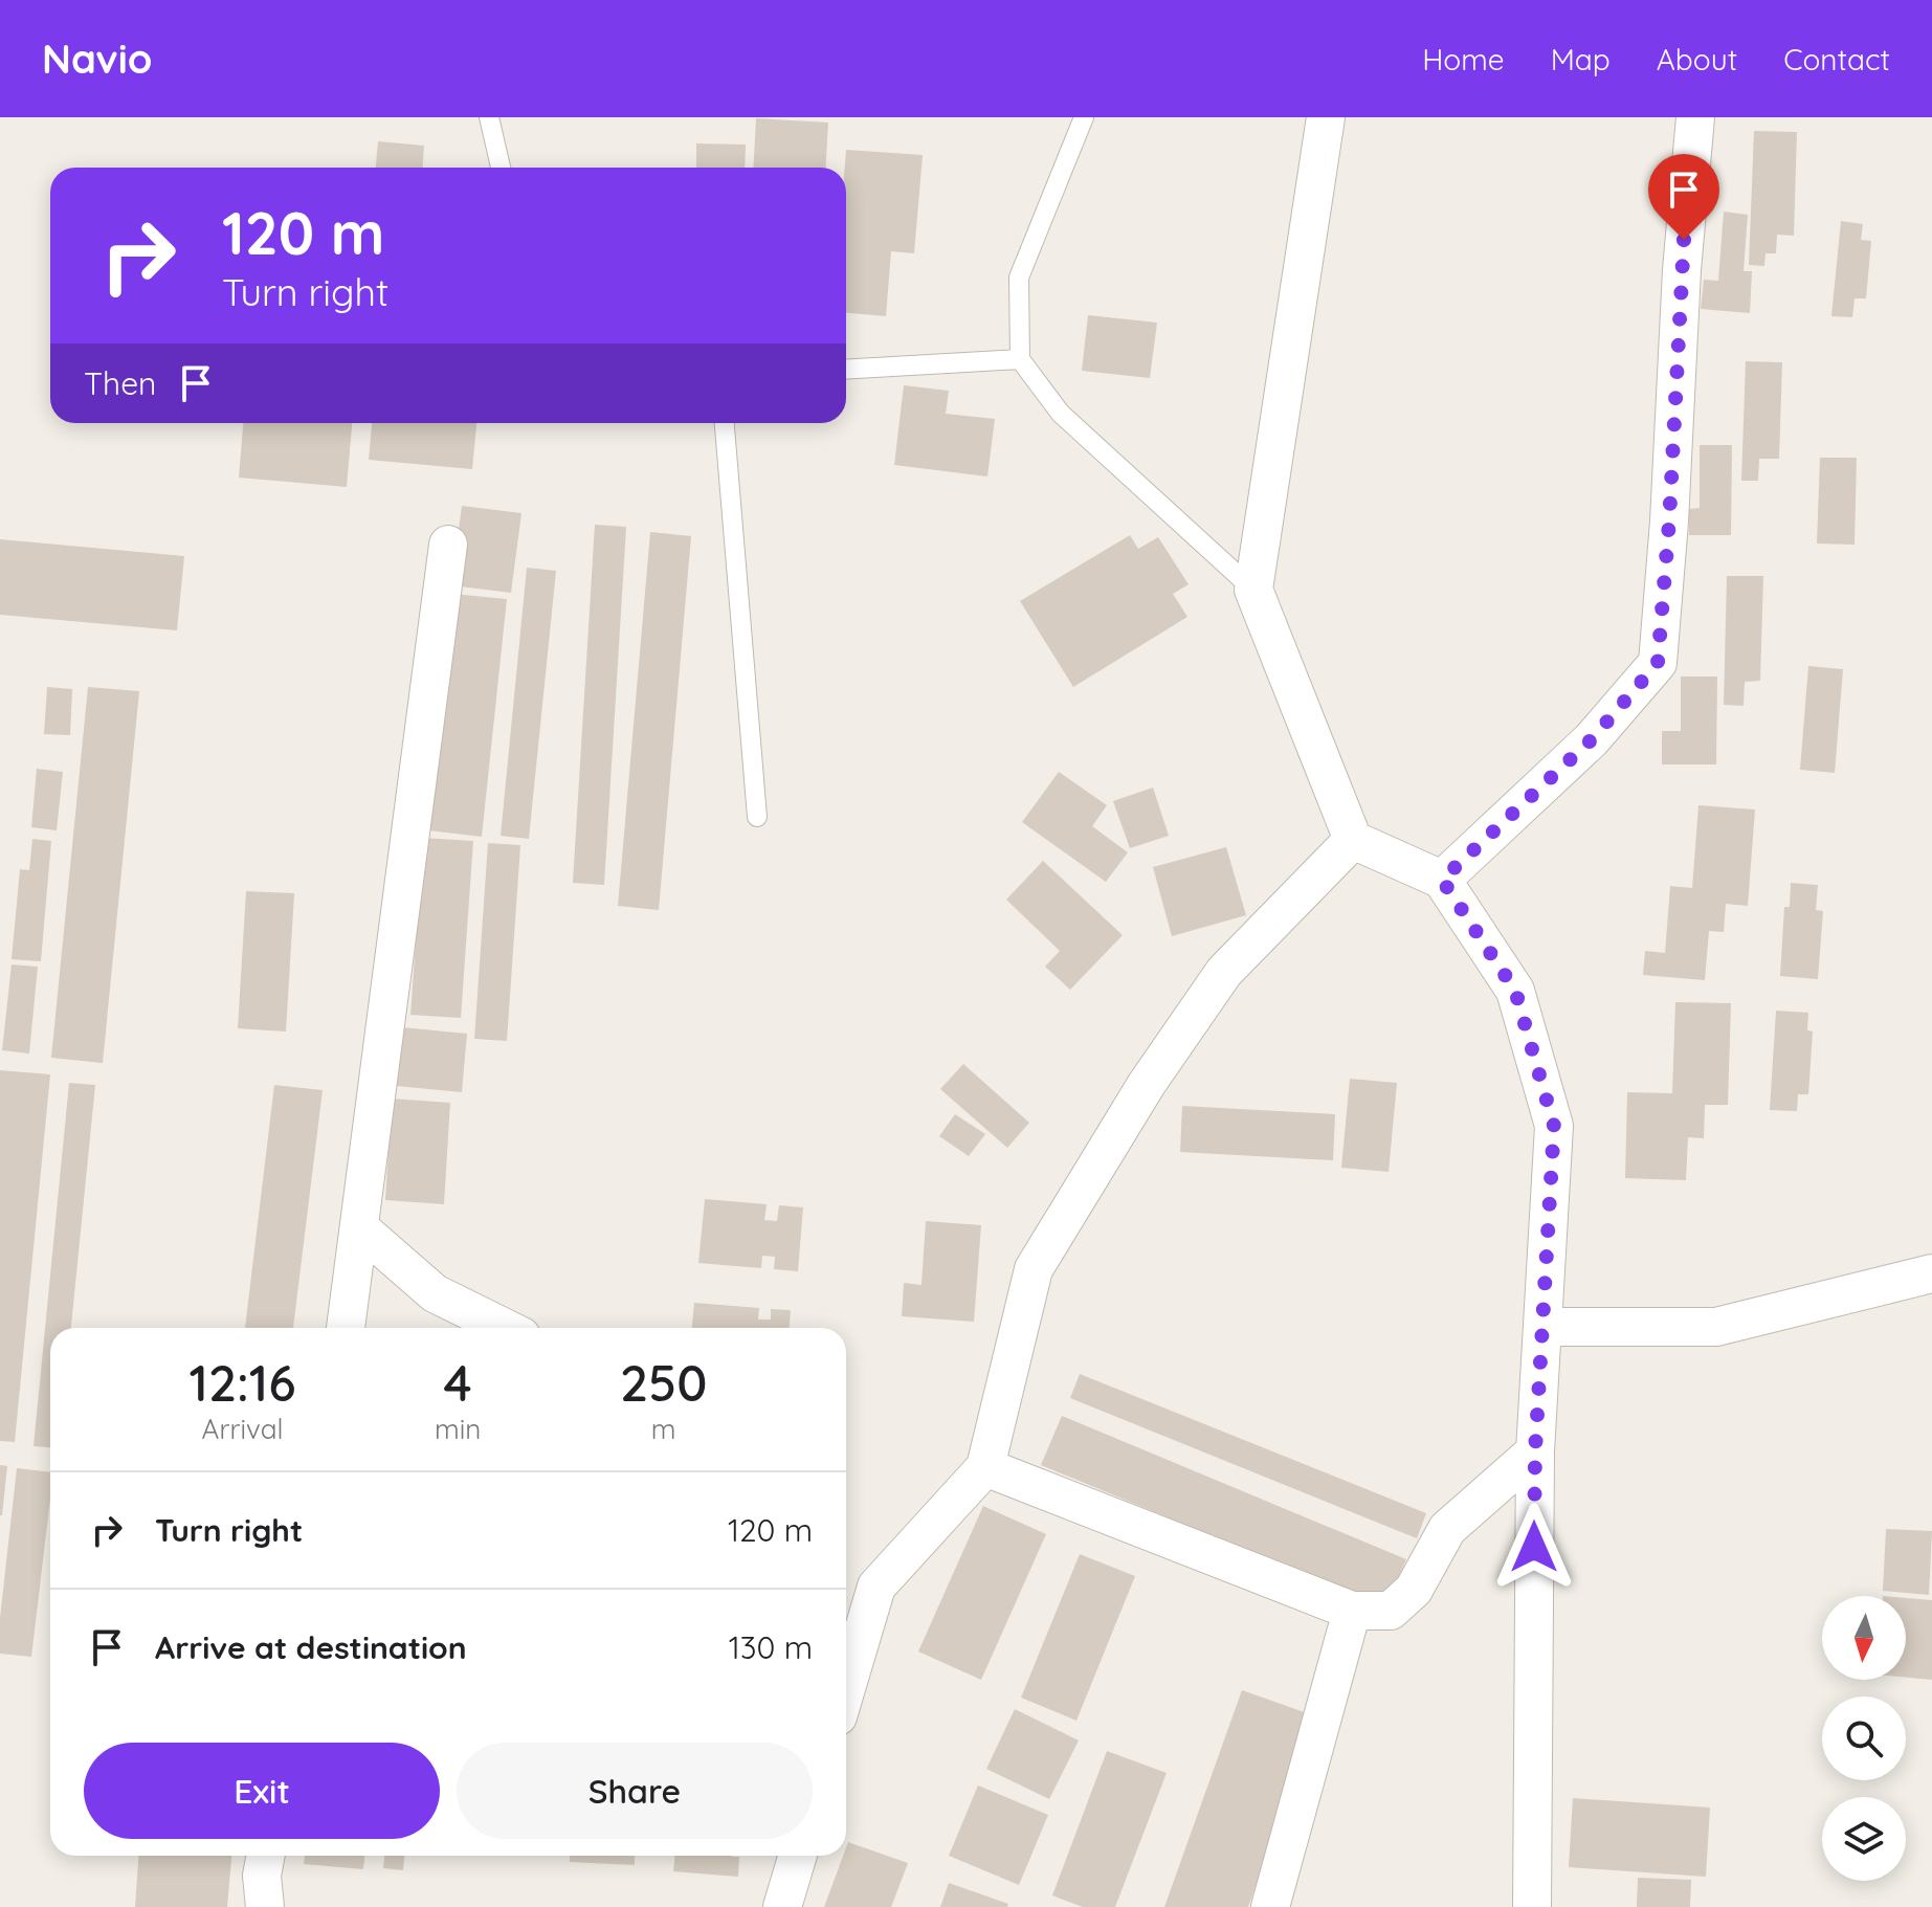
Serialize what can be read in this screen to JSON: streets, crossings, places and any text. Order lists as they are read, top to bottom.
{
  "north": "bottom",
  "page": {
    "header": "Navio",
    "nav": [
      "Home",
      "Map",
      "About",
      "Contact"
    ],
    "turn": ["120 m", "Turn right"],
    "then": "Then",
    "eta": [
      "12:16",
      "Arrival",
      "4",
      "min",
      "250",
      "m"
    ],
    "list": [
      {
        "name": "Turn right",
        "value": "120 m"
      },
      {
        "name": "Arrive at destination",
        "value": "130 m"
      }
    ],
    "buttons": ["Exit", "Share"]
  }
}
